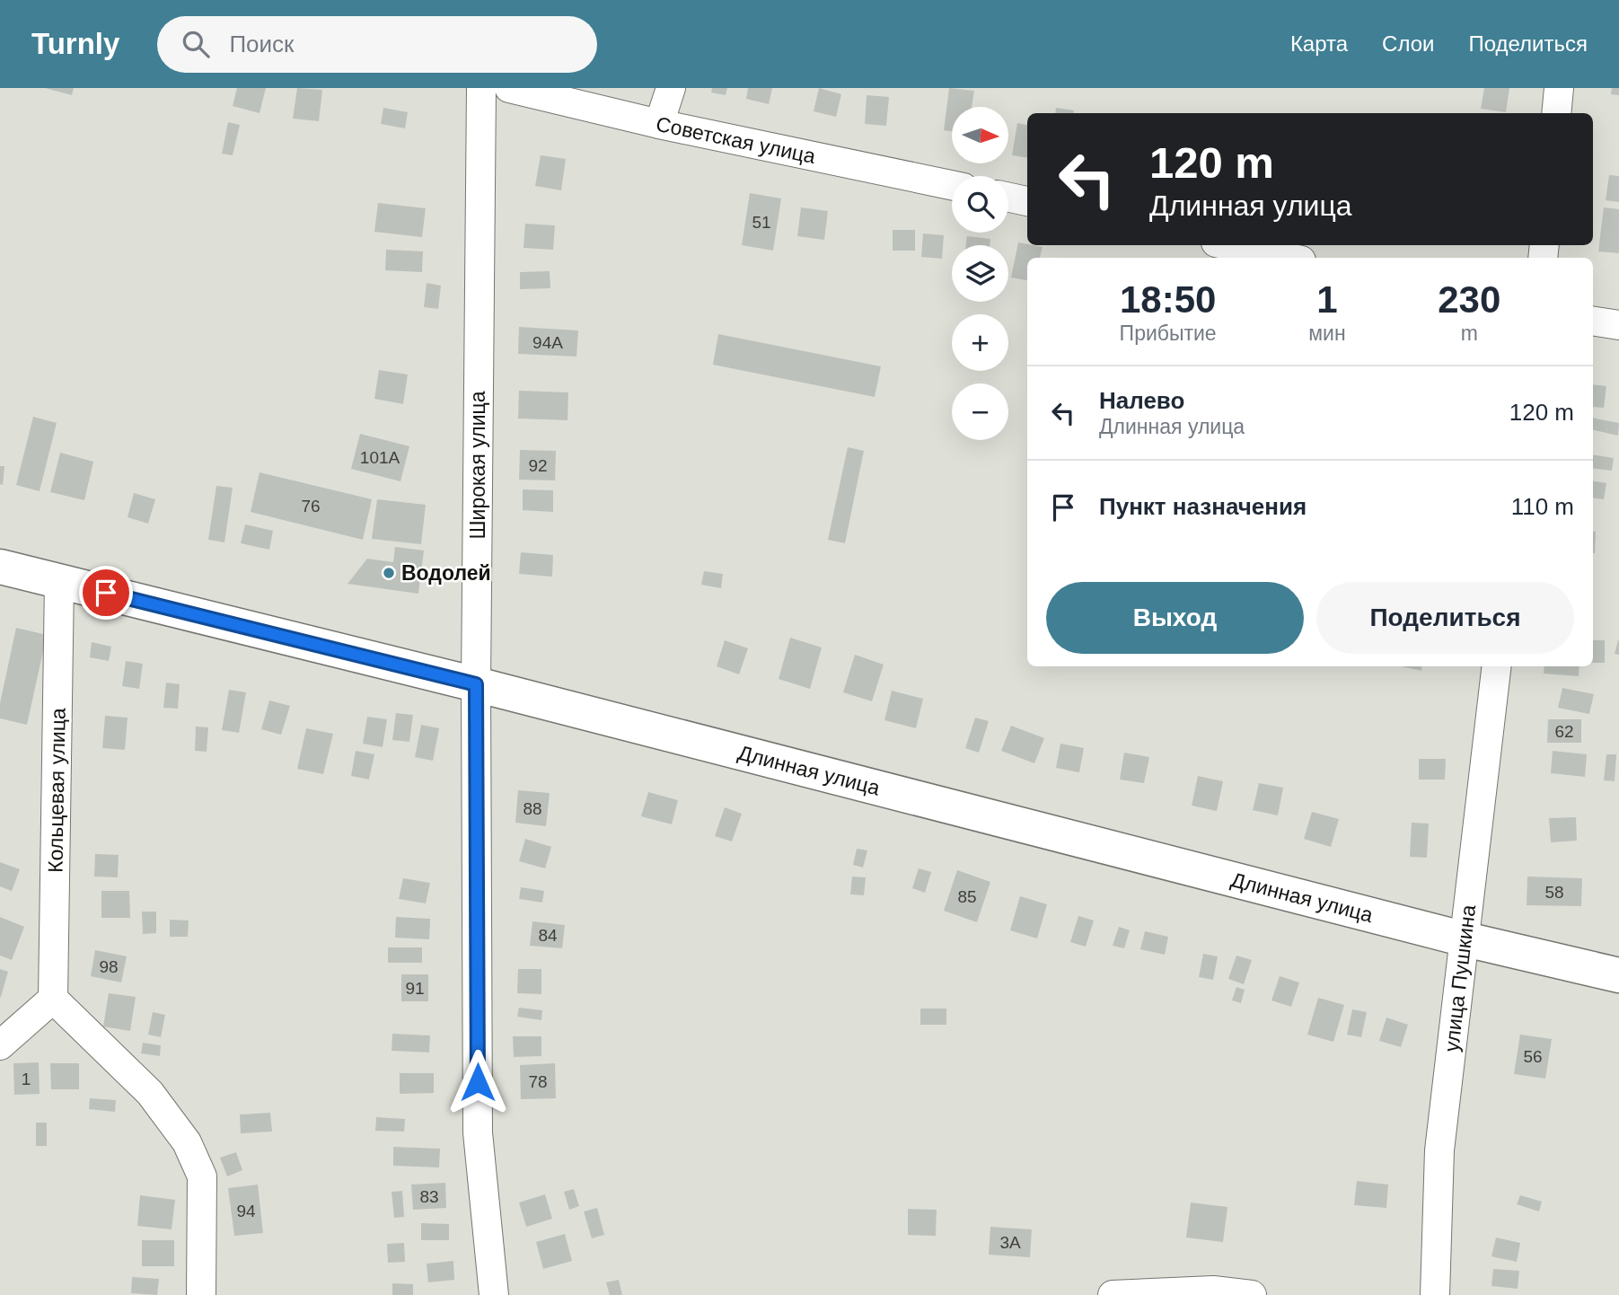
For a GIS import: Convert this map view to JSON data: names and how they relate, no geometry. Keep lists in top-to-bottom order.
{
  "streets": {
    "main road": ["Длинная улица"],
    "street": [
      "Советская улица",
      "Широкая улица",
      "Кольцевая улица",
      "улица Пушкина"
    ]
  },
  "crossings": [
    ["Широкая улица", "Длинная улица"],
    ["Длинная улица", "Кольцевая улица"],
    ["Длинная улица", "улица Пушкина"]
  ],
  "places": ["Водолей"],
  "house_numbers": [
    "51",
    "94А",
    "101А",
    "92",
    "76",
    "62",
    "88",
    "58",
    "85",
    "84",
    "98",
    "91",
    "56",
    "1",
    "78",
    "83",
    "94",
    "3А"
  ],
  "north": "right",
  "page": {
    "header": "Turnly",
    "search": "Поиск",
    "nav": ["Карта", "Слои", "Поделиться"],
    "map_buttons": ["+", "−"],
    "turn": ["120 m", "Длинная улица"],
    "eta": [
      "18:50",
      "Прибытие",
      "1",
      "мин",
      "230",
      "m"
    ],
    "list": [
      {
        "name": "Налево",
        "note": "Длинная улица",
        "value": "120 m"
      },
      {
        "name": "Пункт назначения",
        "value": "110 m"
      }
    ],
    "buttons": ["Выход", "Поделиться"]
  }
}
